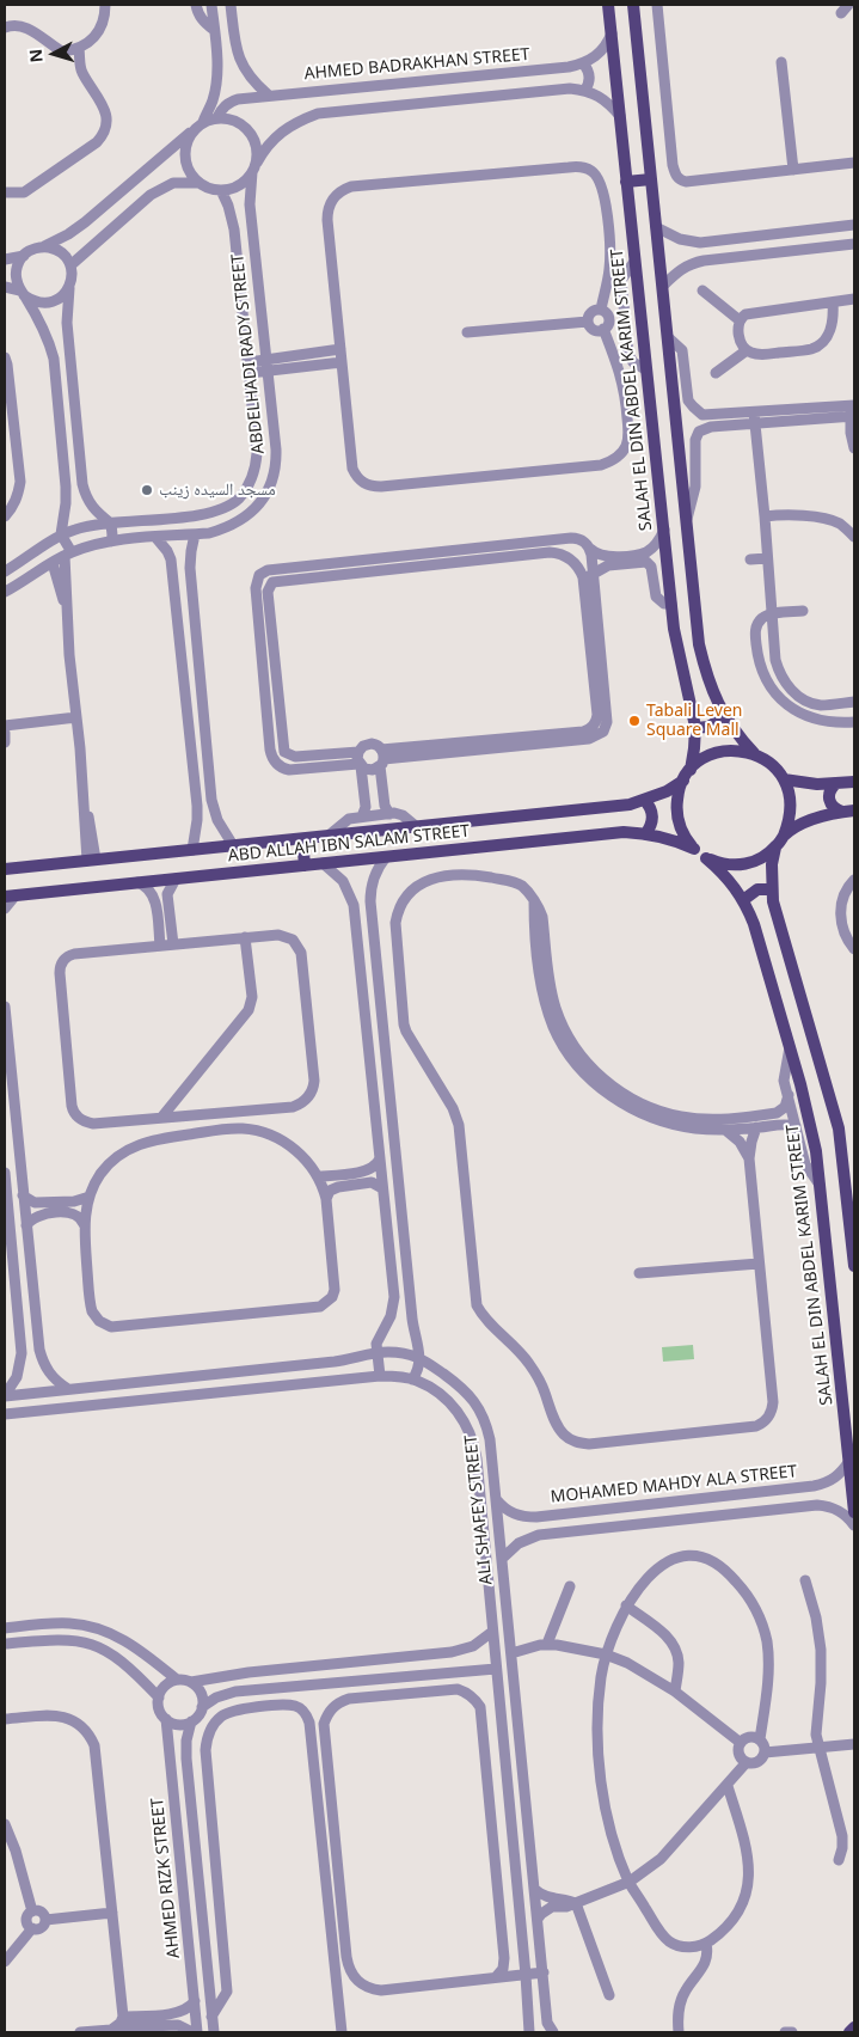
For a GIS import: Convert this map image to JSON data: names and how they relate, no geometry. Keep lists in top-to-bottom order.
{
  "streets": {
    "main road": ["SALAH EL DIN ABDEL KARIM STREET", "ABD ALLAH IBN SALAM STREET"],
    "street": [
      "AHMED BADRAKHAN STREET",
      "ABDELHADI RADY STREET",
      "MOHAMED MAHDY ALA STREET",
      "ALI SHAFEY STREET",
      "AHMED RIZK STREET"
    ]
  },
  "crossings": [
    ["AHMED BADRAKHAN STREET", "ABDELHADI RADY STREET"],
    ["AHMED BADRAKHAN STREET", "SALAH EL DIN ABDEL KARIM STREET"],
    ["SALAH EL DIN ABDEL KARIM STREET", "ABD ALLAH IBN SALAM STREET"],
    ["SALAH EL DIN ABDEL KARIM STREET", "MOHAMED MAHDY ALA STREET"],
    ["MOHAMED MAHDY ALA STREET", "ALI SHAFEY STREET"]
  ],
  "places": ["مسجد السيده زينب", "Tabali Leven Square Mall"],
  "north": "left"
}
